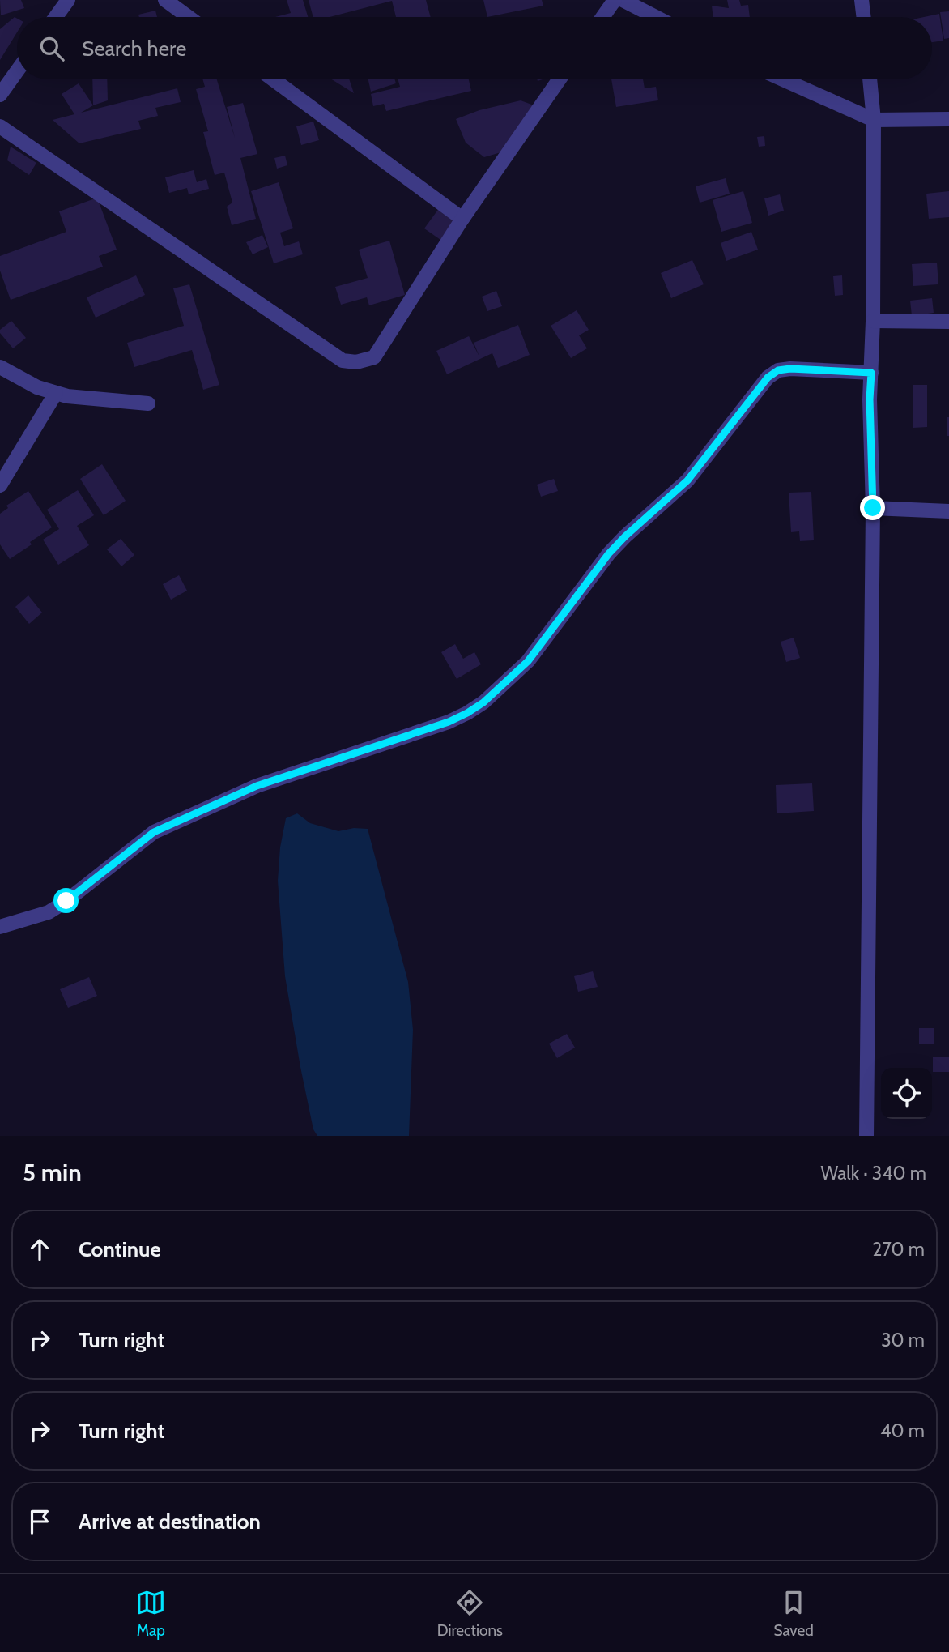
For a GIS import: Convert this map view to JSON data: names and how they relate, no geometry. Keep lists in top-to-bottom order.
{
  "page": {
    "search": "Search here",
    "heading": ["5 min", "Walk · 340 m"],
    "list": [
      ["Continue", "270 m"],
      ["Turn right", "30 m"],
      ["Turn right", "40 m"],
      "Arrive at destination"
    ],
    "nav": ["Map", "Directions", "Saved"]
  }
}
